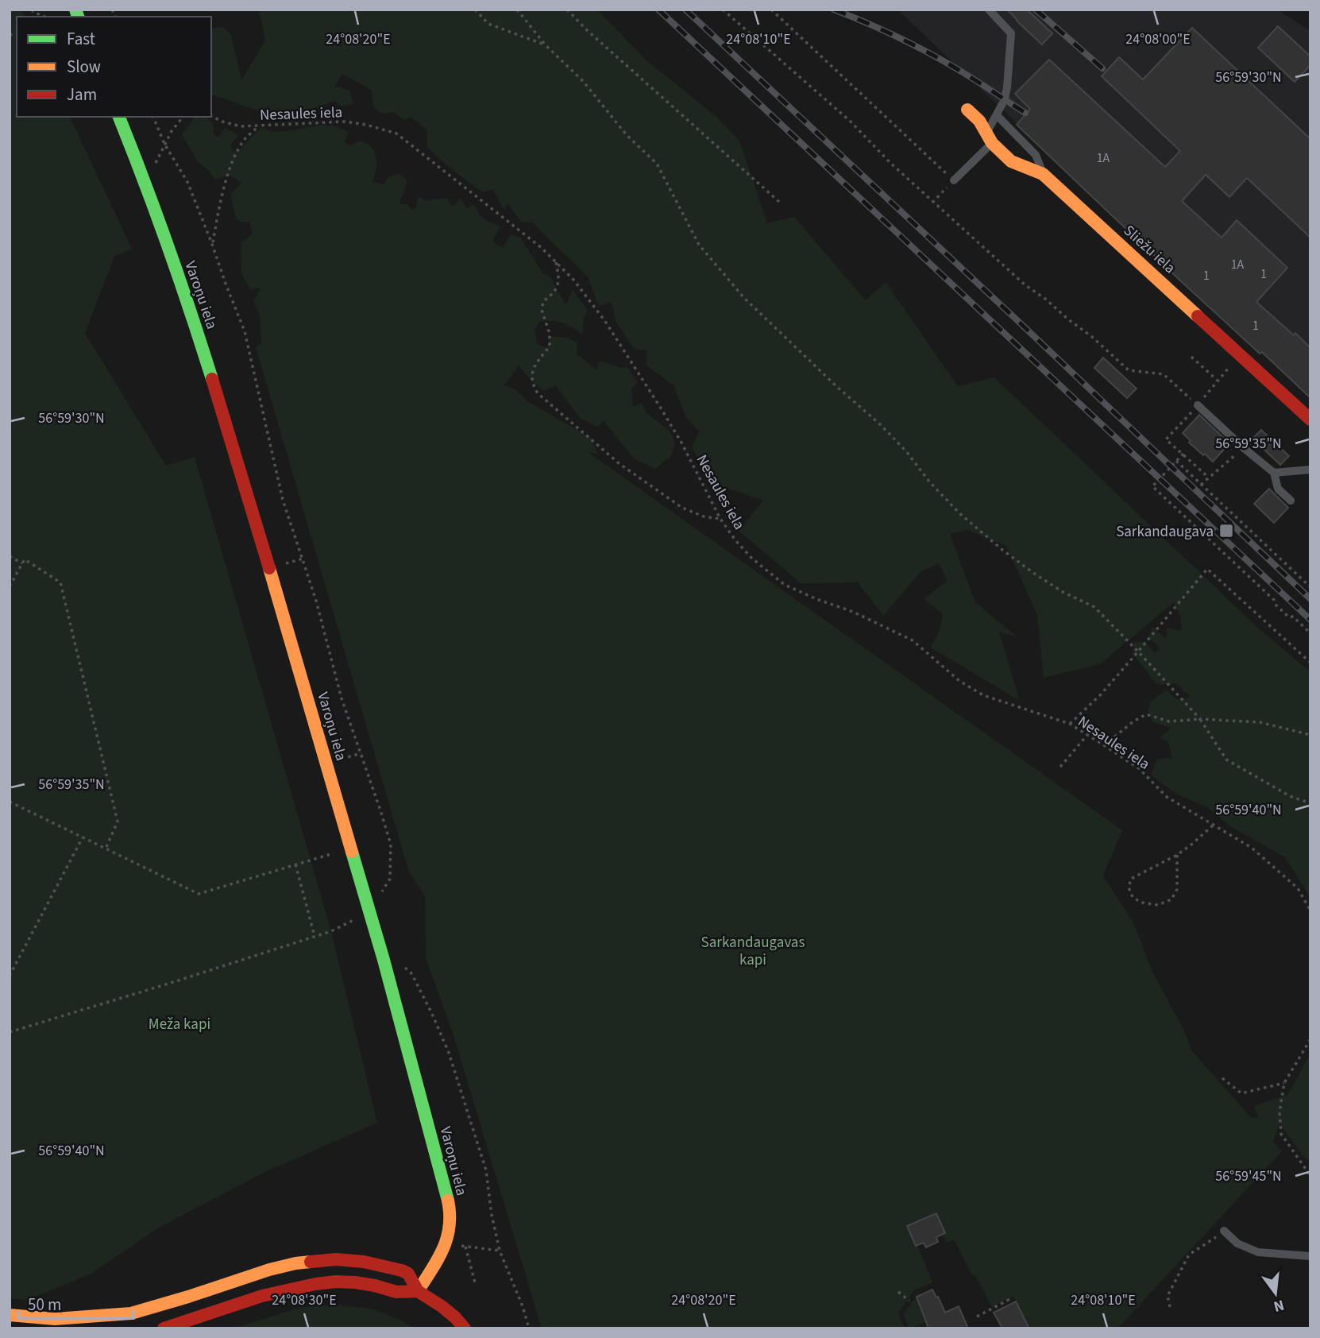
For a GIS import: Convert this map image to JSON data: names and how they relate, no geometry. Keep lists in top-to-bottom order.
{
  "streets": {
    "street": ["Sliežu iela", "Varoņu iela"],
    "path": ["Nesaules iela"]
  },
  "parks": ["Sarkandaugavas kapi", "Meža kapi"],
  "places": {
    "transit": ["Sarkandaugava"]
  },
  "house_numbers": [
    "1A",
    "1A",
    "1",
    "1",
    "1"
  ],
  "legend": ["Fast", "Slow", "Jam"],
  "scale_bar": "50 m",
  "north": "bottom",
  "coordinates": [
    "24°08'20\"E",
    "24°08'10\"E",
    "24°08'00\"E",
    "56°59'30\"N",
    "56°59'35\"N",
    "56°59'40\"N",
    "56°59'45\"N",
    "24°08'30\"E"
  ]
}
